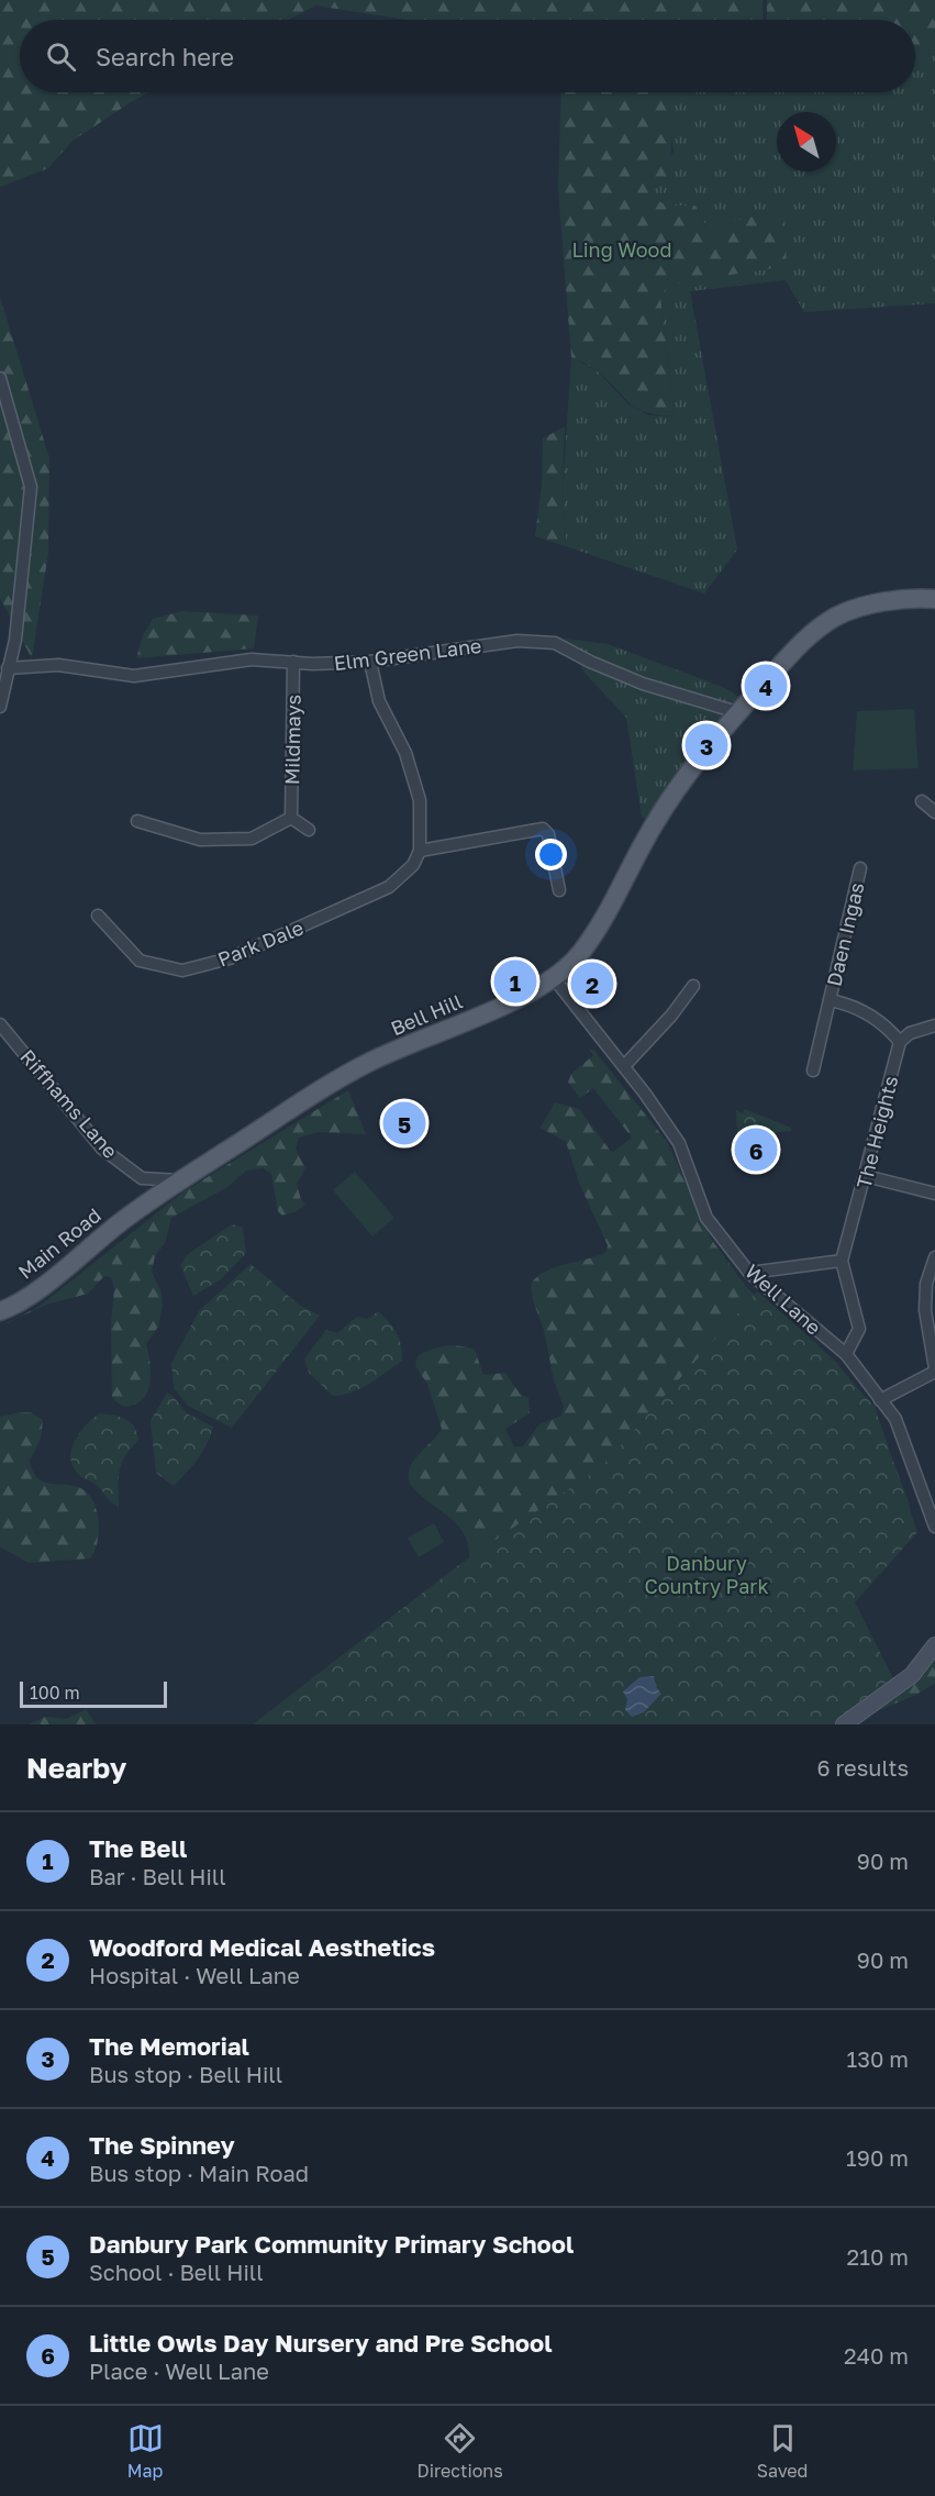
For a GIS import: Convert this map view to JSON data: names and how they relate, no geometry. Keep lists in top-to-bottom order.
{
  "streets": {
    "main road": ["Bell Hill", "Main Road"],
    "street": [
      "Elm Green Lane",
      "Mildmays",
      "Daen Ingas",
      "Park Dale",
      "Riffhams Lane",
      "The Heights",
      "Well Lane"
    ]
  },
  "crossings": [
    ["Elm Green Lane", "Mildmays"],
    ["Elm Green Lane", "Bell Hill"],
    ["Daen Ingas", "The Heights"],
    ["Bell Hill", "Main Road"],
    ["Bell Hill", "Well Lane"]
  ],
  "parks": ["Ling Wood", "Danbury Country Park"],
  "scale_bar": "100 m",
  "north": "top left",
  "page": {
    "search": "Search here",
    "pins": [
      "4",
      "3",
      "1",
      "2",
      "5",
      "6"
    ],
    "scale": "100 m",
    "heading": ["Nearby", "6 results"],
    "list": [
      {
        "mark": "1",
        "name": "The Bell",
        "note": "Bar · Bell Hill",
        "value": "90 m"
      },
      {
        "mark": "2",
        "name": "Woodford Medical Aesthetics",
        "note": "Hospital · Well Lane",
        "value": "90 m"
      },
      {
        "mark": "3",
        "name": "The Memorial",
        "note": "Bus stop · Bell Hill",
        "value": "130 m"
      },
      {
        "mark": "4",
        "name": "The Spinney",
        "note": "Bus stop · Main Road",
        "value": "190 m"
      },
      {
        "mark": "5",
        "name": "Danbury Park Community Primary School",
        "note": "School · Bell Hill",
        "value": "210 m"
      },
      {
        "mark": "6",
        "name": "Little Owls Day Nursery and Pre School",
        "note": "Place · Well Lane",
        "value": "240 m"
      }
    ],
    "nav": ["Map", "Directions", "Saved"]
  }
}
